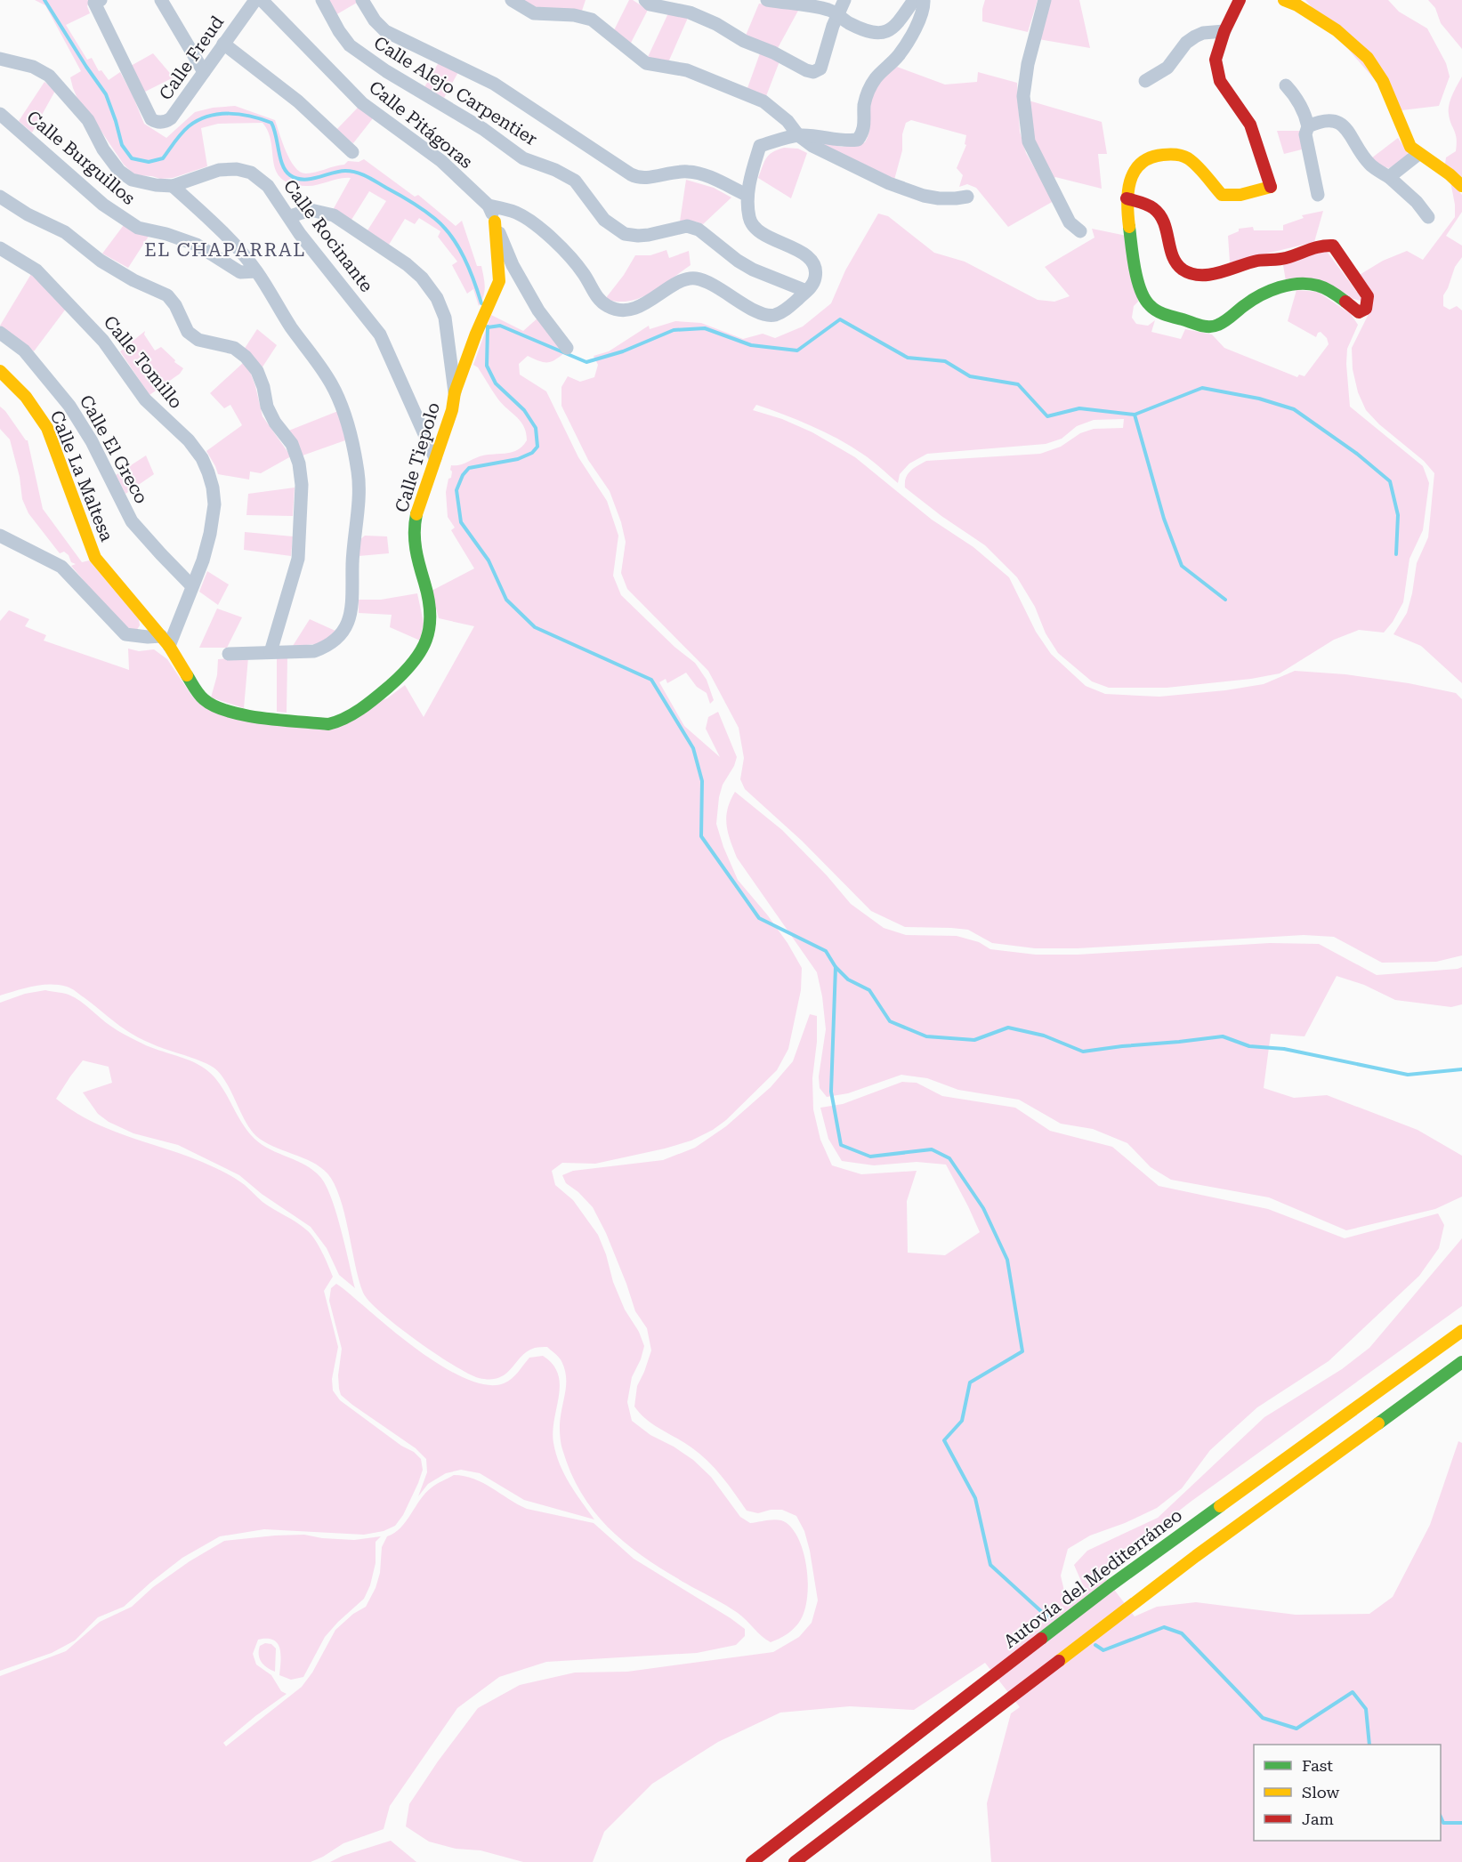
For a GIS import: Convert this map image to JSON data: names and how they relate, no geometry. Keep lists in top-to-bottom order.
{
  "streets": {
    "main road": ["Calle Tiepolo", "Calle La Maltesa", "Autovía del Mediterráneo"],
    "street": [
      "Calle Freud",
      "Calle Alejo Carpentier",
      "Calle Pitágoras",
      "Calle Burguillos",
      "Calle Rocinante",
      "Calle Tomillo",
      "Calle El Greco"
    ]
  },
  "crossings": [
    ["Calle Pitágoras", "Calle Tiepolo"],
    ["Calle Rocinante", "Calle Tiepolo"],
    ["Calle Tomillo", "Calle El Greco"],
    ["Calle Tomillo", "Calle Tiepolo"],
    ["Calle Tomillo", "Calle La Maltesa"],
    ["Calle Tiepolo", "Calle La Maltesa"]
  ],
  "districts": ["EL CHAPARRAL"],
  "legend": ["Fast", "Slow", "Jam"]
}
